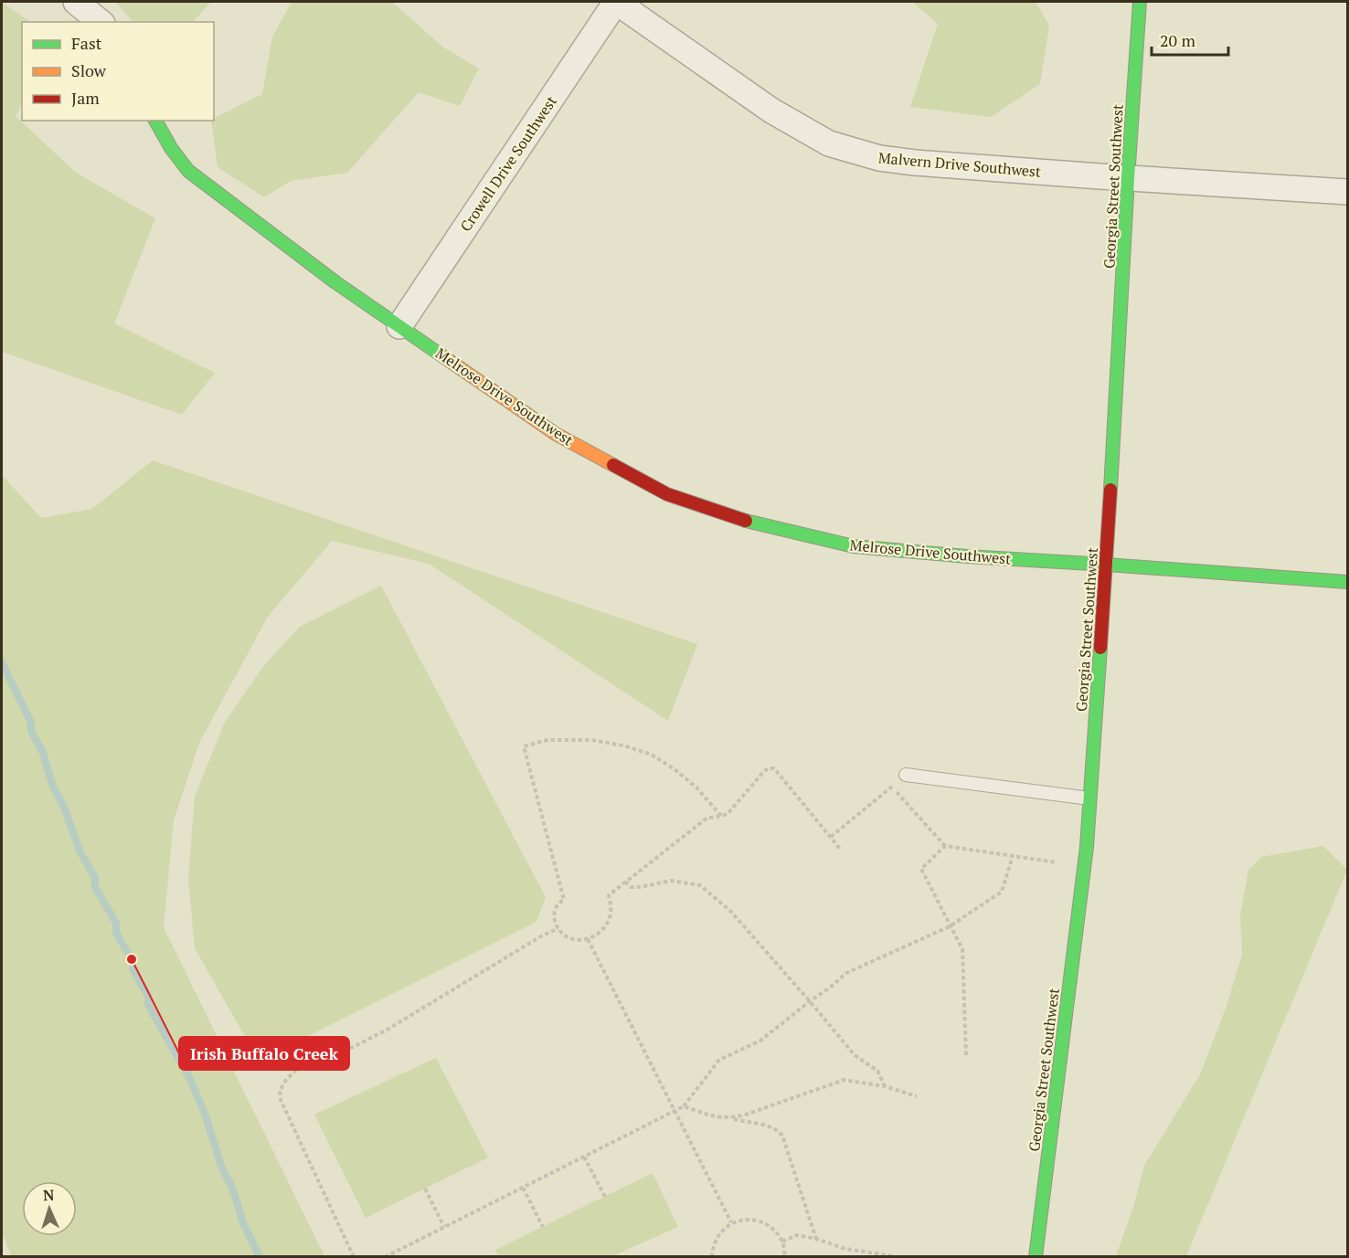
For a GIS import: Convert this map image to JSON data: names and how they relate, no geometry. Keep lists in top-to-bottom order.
{
  "streets": {
    "street": [
      "Crowell Drive Southwest",
      "Malvern Drive Southwest",
      "Georgia Street Southwest",
      "Melrose Drive Southwest"
    ]
  },
  "crossings": [
    ["Crowell Drive Southwest", "Malvern Drive Southwest"],
    ["Crowell Drive Southwest", "Melrose Drive Southwest"],
    ["Malvern Drive Southwest", "Georgia Street Southwest"],
    ["Georgia Street Southwest", "Melrose Drive Southwest"]
  ],
  "places": ["Irish Buffalo Creek"],
  "legend": ["Fast", "Slow", "Jam"],
  "scale_bar": "20 m",
  "north": "top"
}
